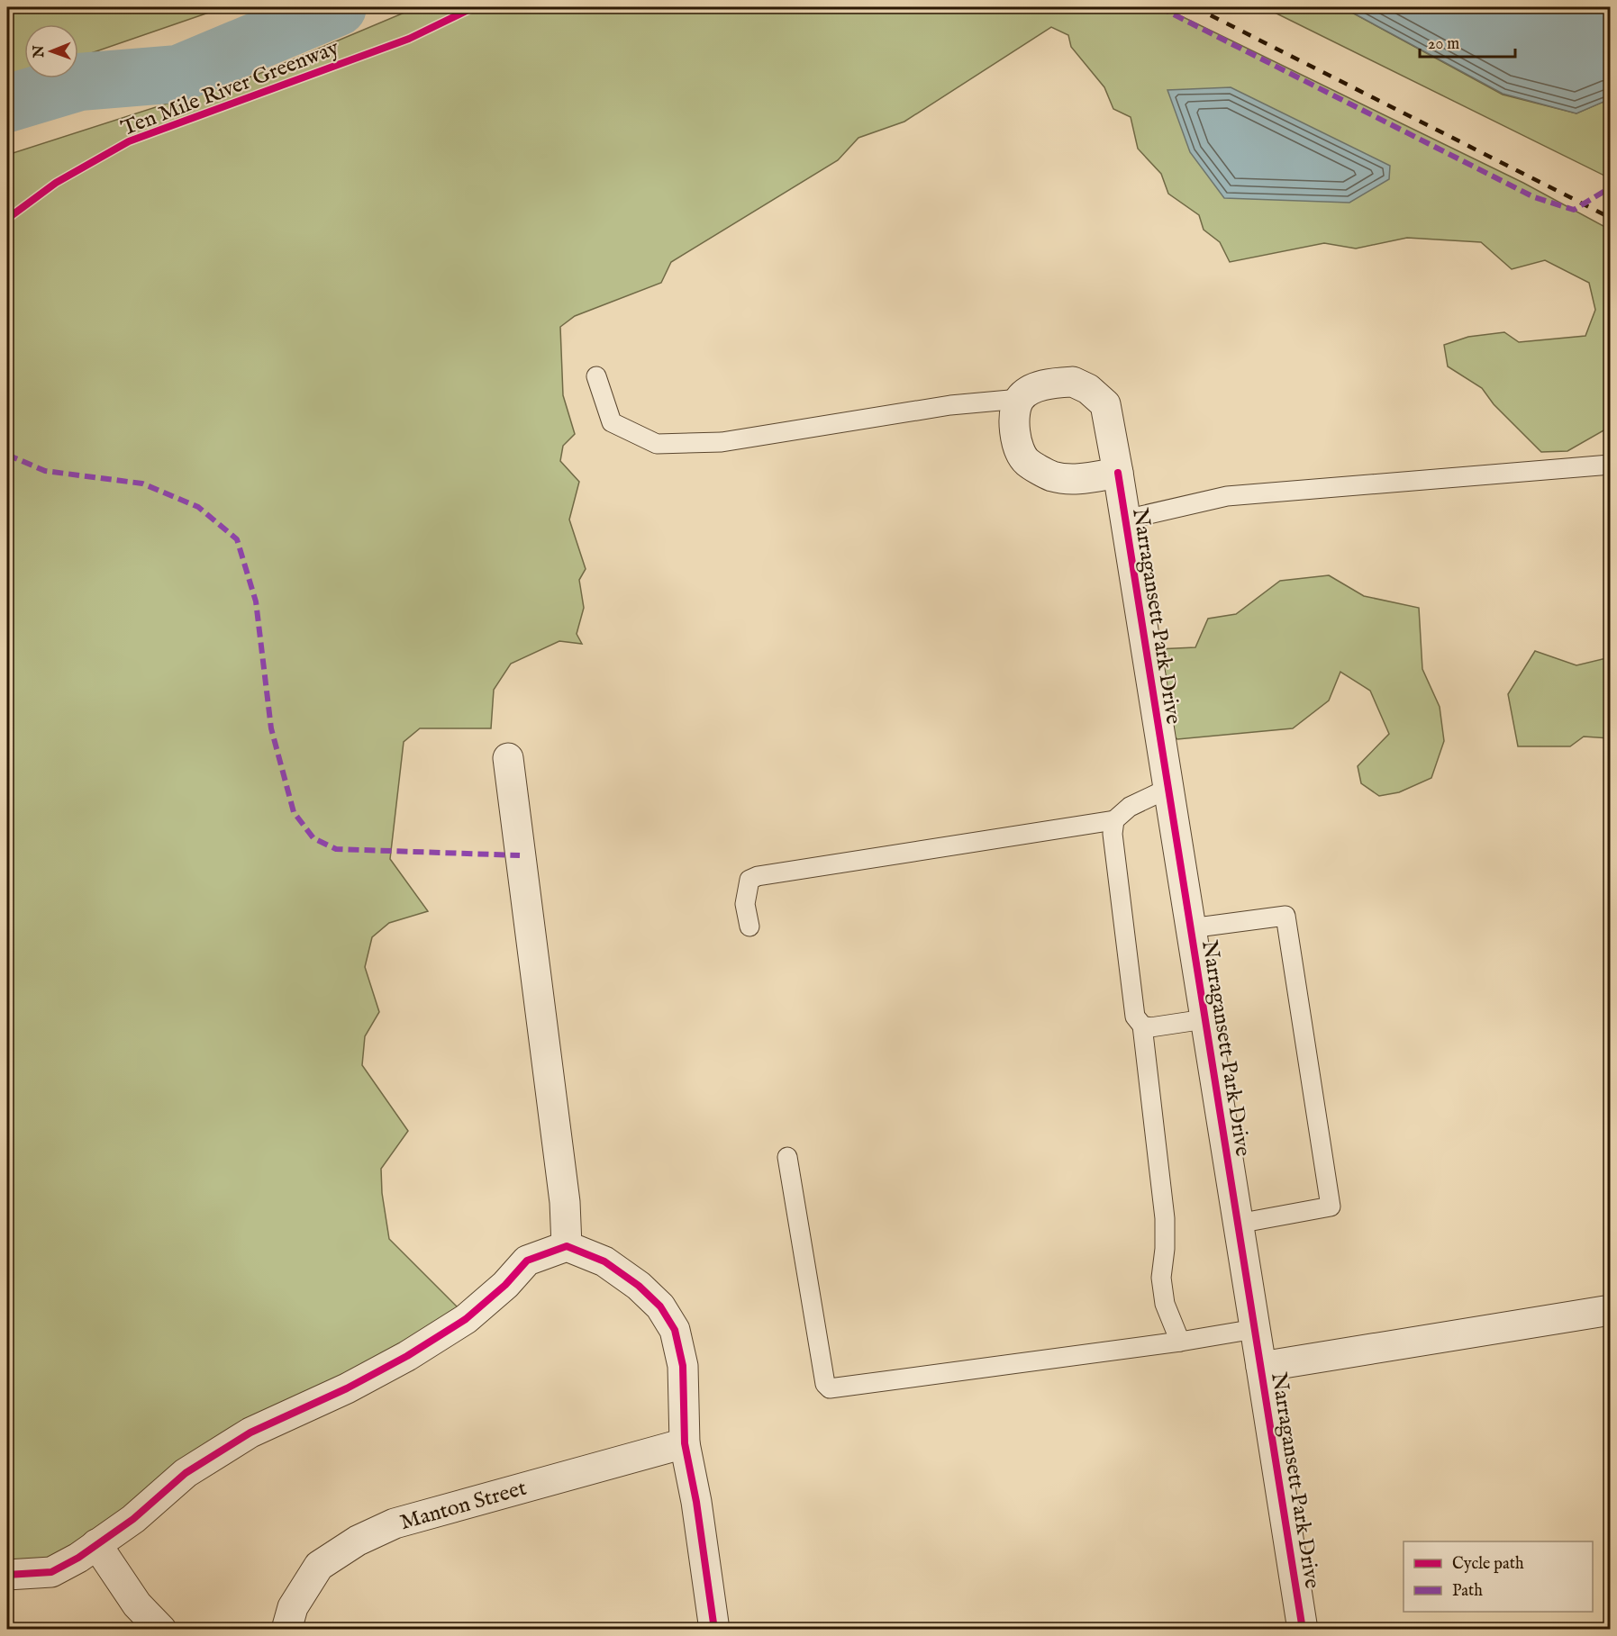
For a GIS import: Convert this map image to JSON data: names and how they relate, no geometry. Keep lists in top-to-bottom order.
{
  "streets": {
    "street": ["Narragansett Park Drive", "Manton Street"],
    "cycle path": ["Ten Mile River Greenway"]
  },
  "legend": ["Cycle path", "Path"],
  "scale_bar": "20 m",
  "north": "left"
}
